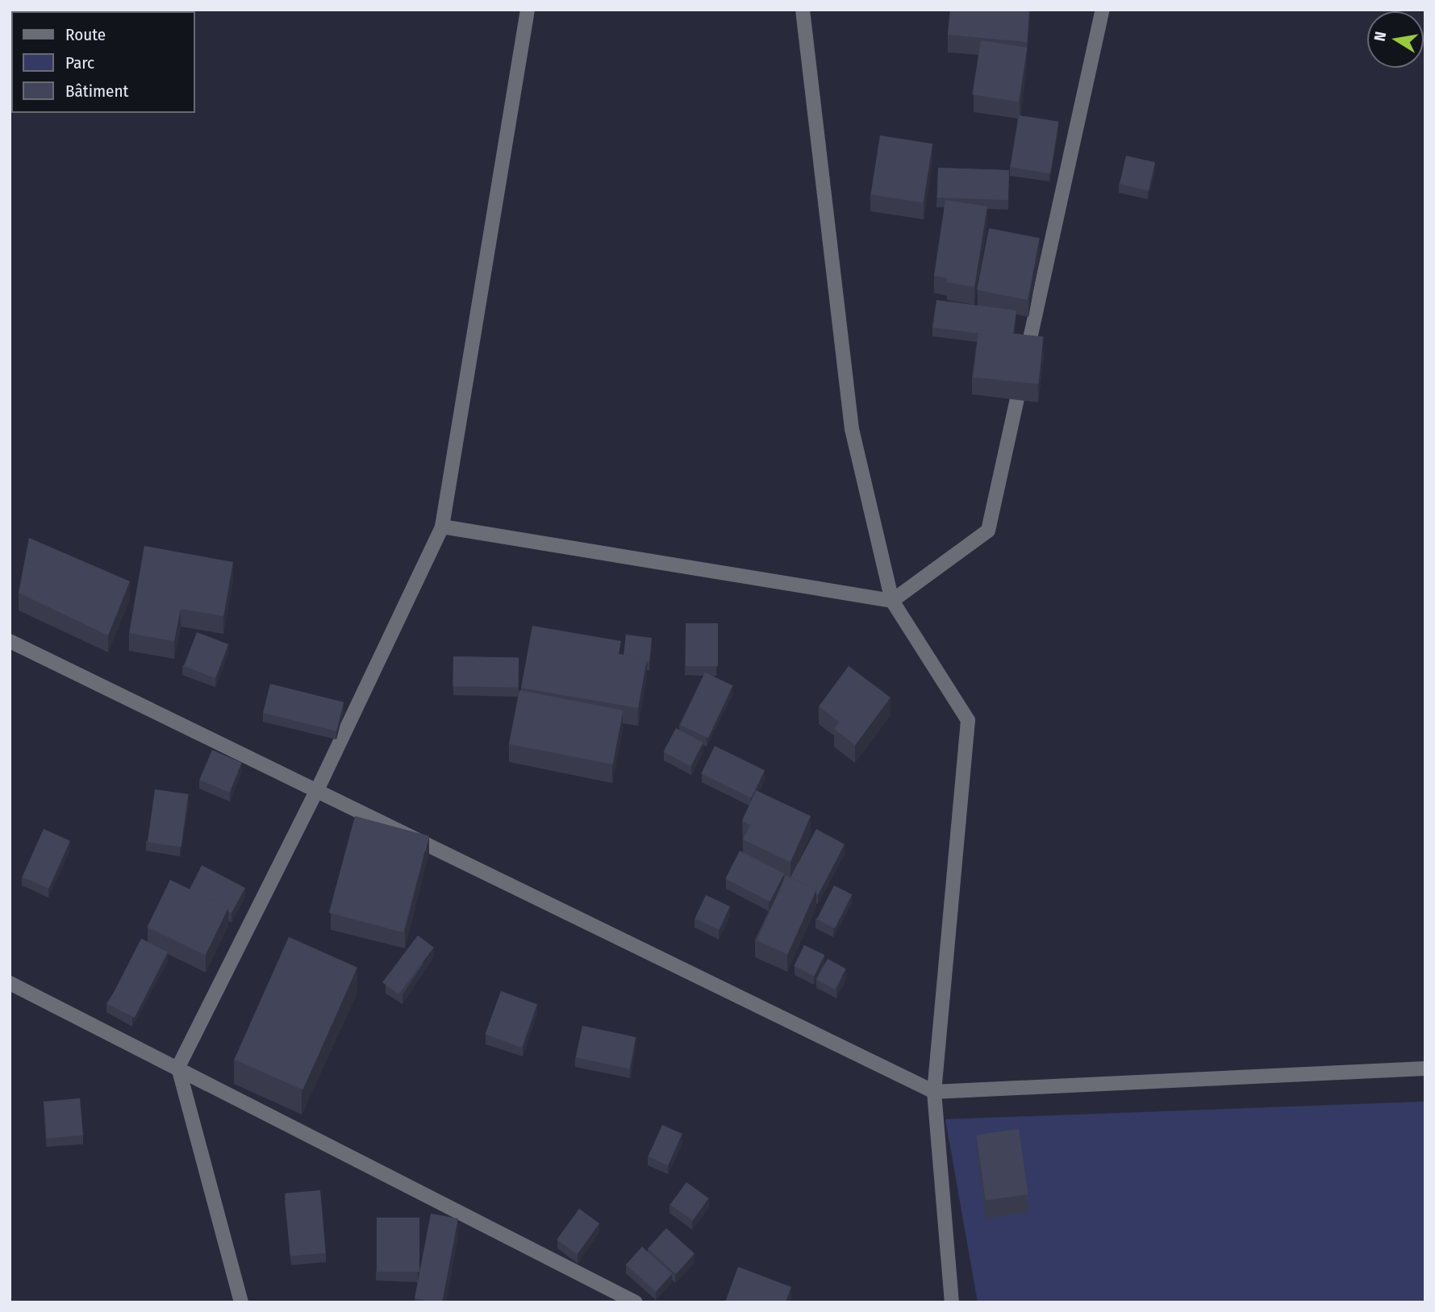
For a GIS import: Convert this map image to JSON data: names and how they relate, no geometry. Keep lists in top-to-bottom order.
{
  "legend": ["Route", "Parc", "Bâtiment"],
  "north": "left"
}
